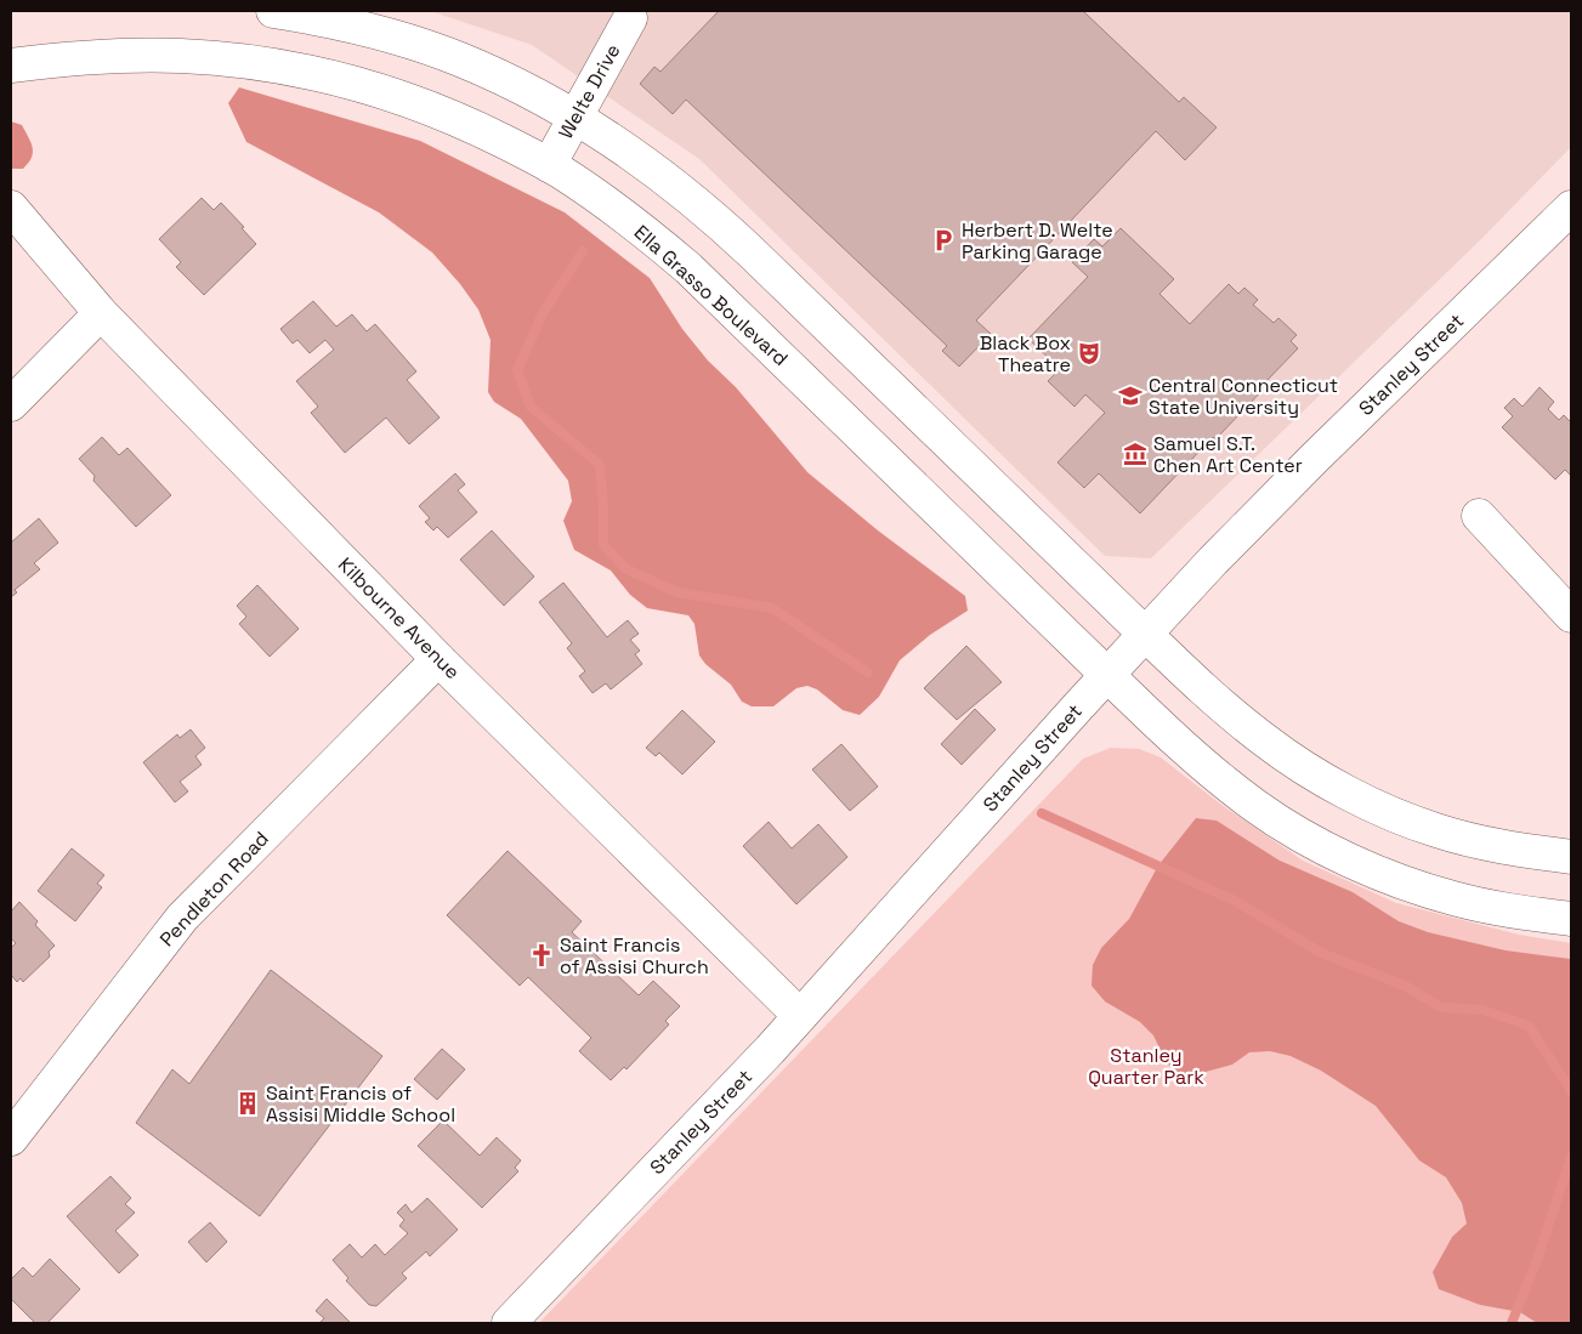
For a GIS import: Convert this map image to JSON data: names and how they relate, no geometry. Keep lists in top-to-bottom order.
{
  "streets": {
    "main road": [
      "Welte Drive",
      "Ella Grasso Boulevard",
      "Stanley Street",
      "Kilbourne Avenue",
      "Pendleton Road"
    ]
  },
  "crossings": [
    ["Welte Drive", "Ella Grasso Boulevard"],
    ["Ella Grasso Boulevard", "Stanley Street"],
    ["Stanley Street", "Kilbourne Avenue"],
    ["Kilbourne Avenue", "Pendleton Road"]
  ],
  "parks": ["Stanley Quarter Park"],
  "places": {
    "parking": ["Herbert D. Welte Parking Garage"],
    "theatre": ["Black Box Theatre"],
    "school or university": ["Central Connecticut State University"],
    "museum": ["Samuel S.T. Chen Art Center"],
    "church": ["Saint Francis of Assisi Church"],
    "building": ["Saint Francis of Assisi Middle School"]
  }
}
